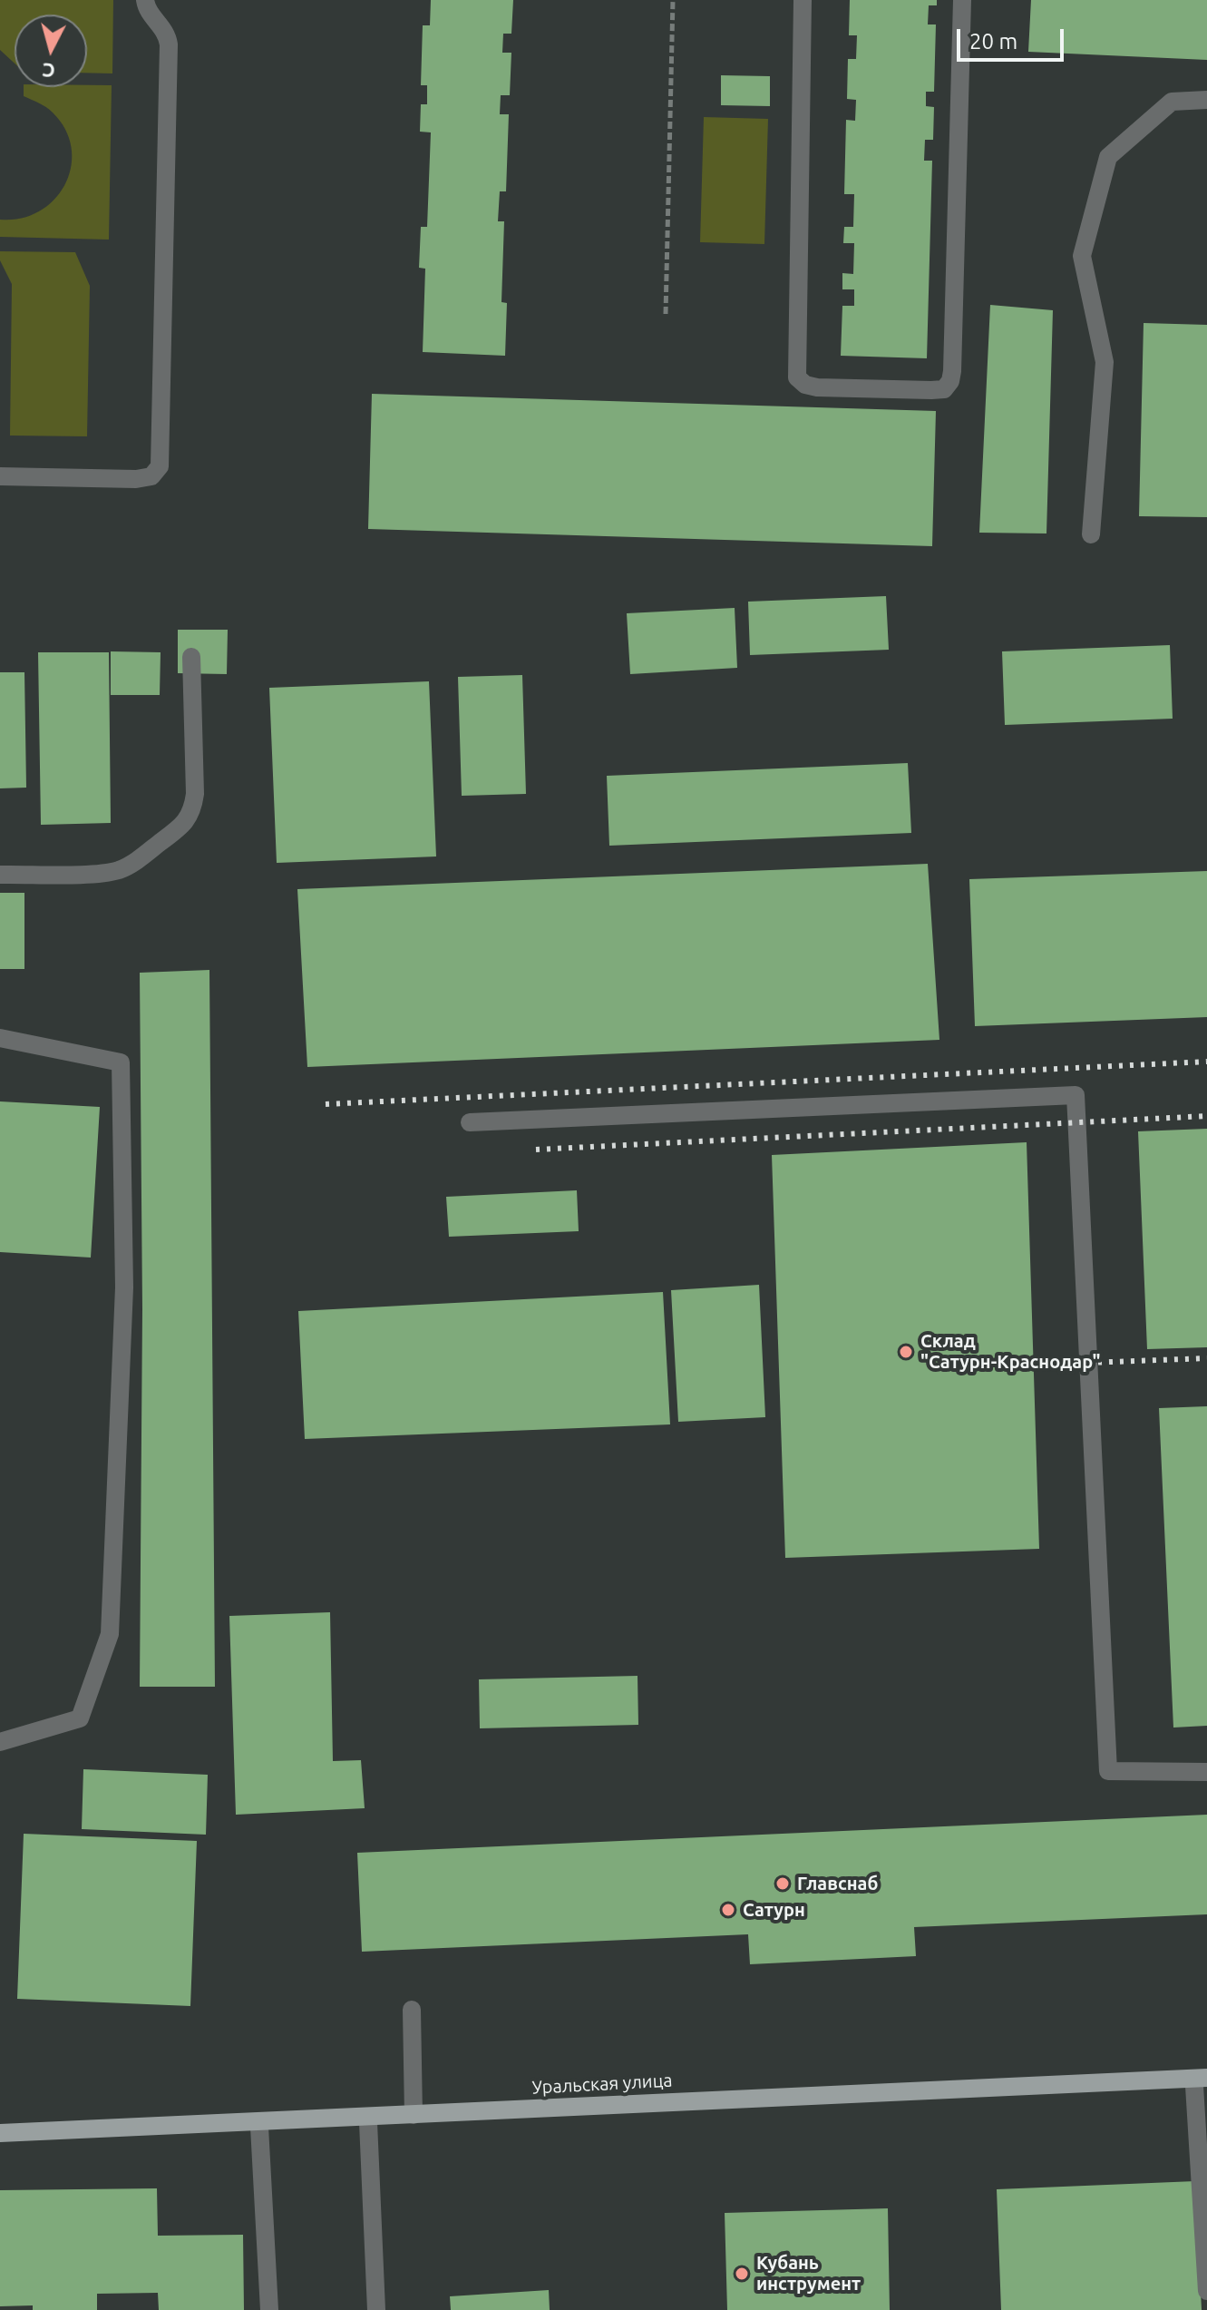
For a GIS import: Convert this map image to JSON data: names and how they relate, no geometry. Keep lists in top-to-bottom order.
{
  "streets": {
    "main road": ["Уральская улица"]
  },
  "places": [
    "Склад \"Сатурн-Краснодар\"",
    "Главснаб",
    "Сатурн",
    "Кубань инструмент"
  ],
  "scale_bar": "20 m",
  "north": "bottom"
}
